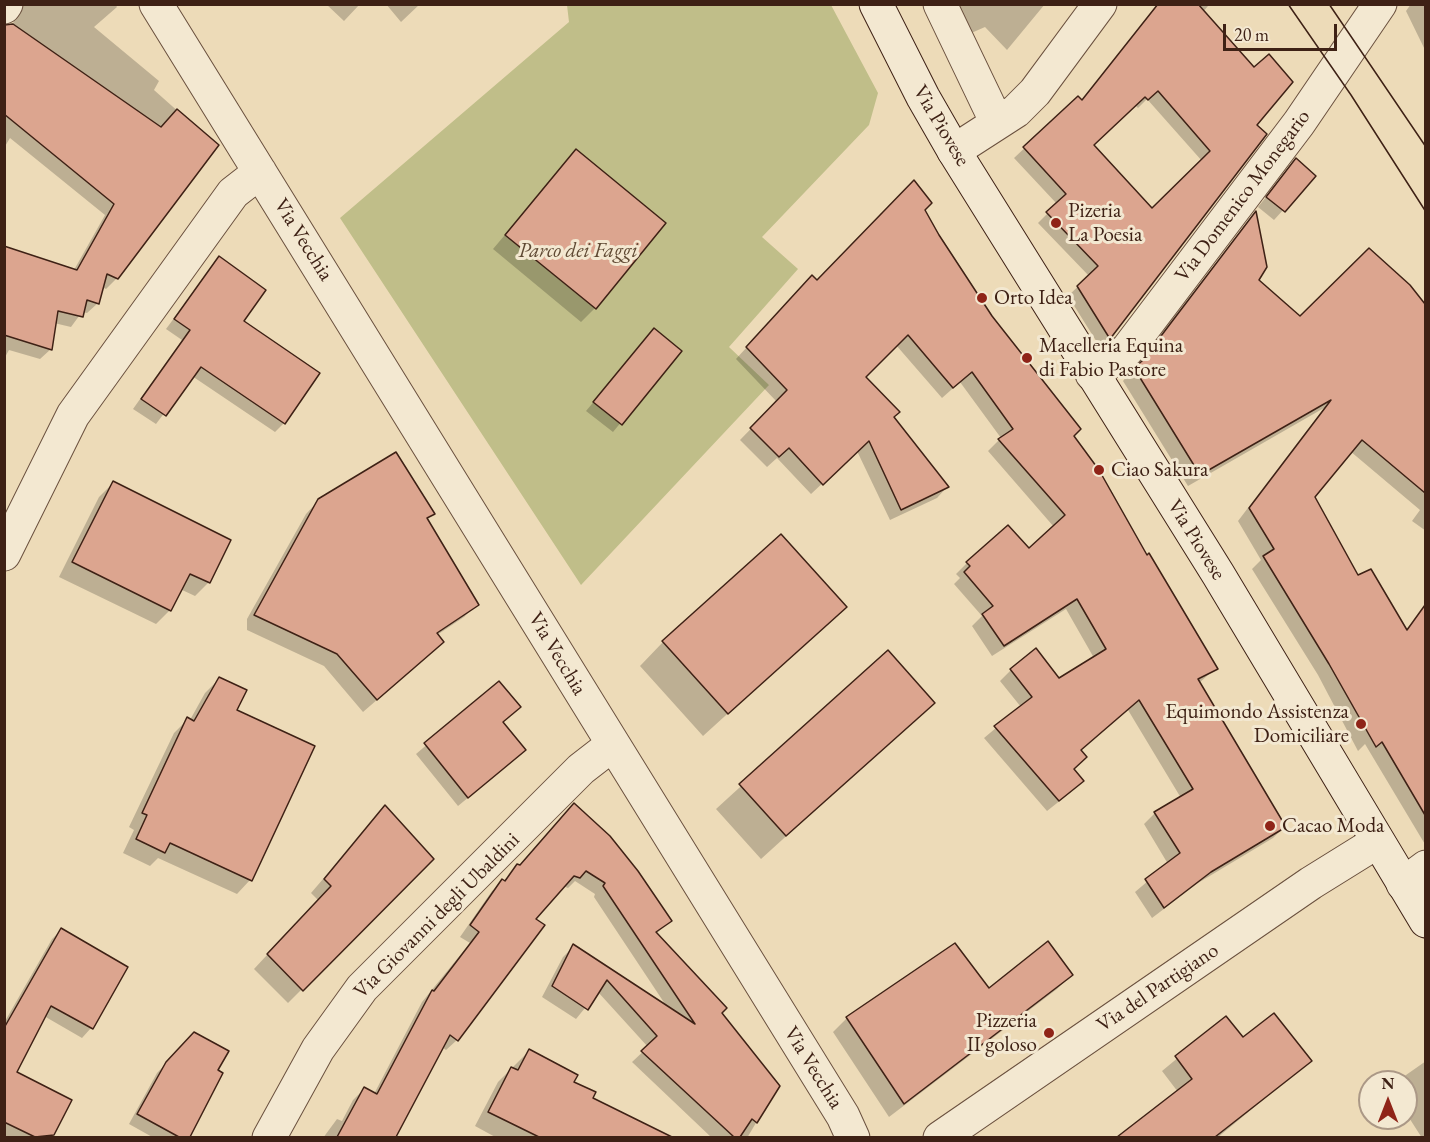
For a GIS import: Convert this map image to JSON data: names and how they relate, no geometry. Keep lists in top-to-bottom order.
{
  "streets": {
    "street": [
      "Via Piovese",
      "Via Domenico Monegario",
      "Via Vecchia",
      "Via Giovanni degli Ubaldini",
      "Via del Partigiano"
    ]
  },
  "crossings": [
    ["Via Piovese", "Via Domenico Monegario"],
    ["Via Piovese", "Via del Partigiano"],
    ["Via Vecchia", "Via Giovanni degli Ubaldini"]
  ],
  "parks": ["Parco dei Faggi"],
  "places": [
    "Pizeria La Poesia",
    "Orto Idea",
    "Macelleria Equina di Fabio Pastore",
    "Ciao Sakura",
    "Equimondo Assistenza Domiciliare",
    "Cacao Moda",
    "Pizzeria II goloso"
  ],
  "scale_bar": "20 m",
  "north": "top"
}
